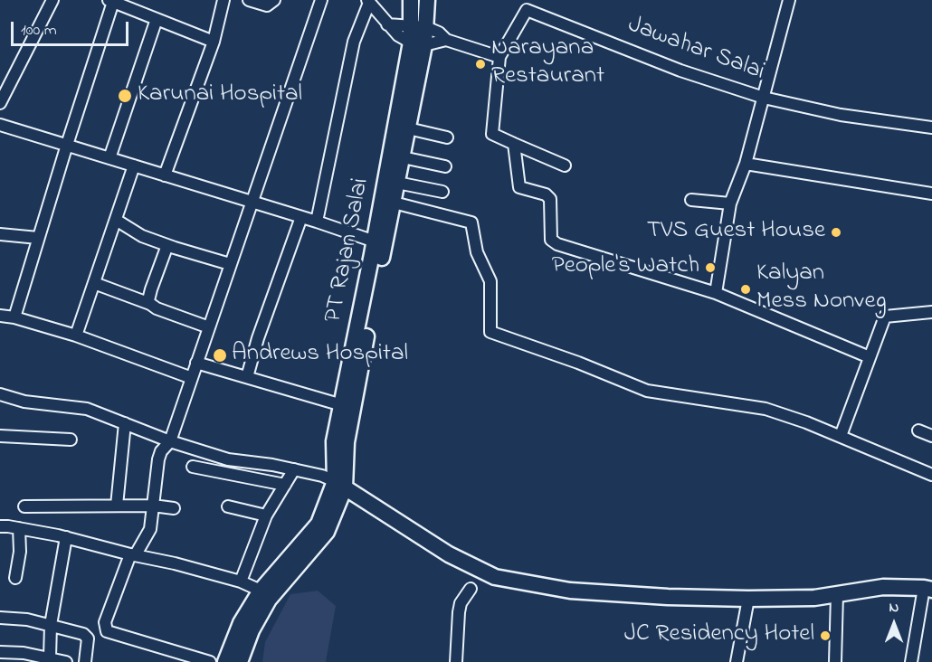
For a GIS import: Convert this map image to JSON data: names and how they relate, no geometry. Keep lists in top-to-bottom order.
{
  "streets": {
    "main road": ["PT Rajan Salai"],
    "street": ["Jawahar Salai"]
  },
  "places": [
    "Narayana Restaurant",
    "Karunai Hospital",
    "TVS Guest House",
    "People's Watch",
    "Kalyan Mess Nonveg",
    "Andrews Hospital",
    "JC Residency Hotel"
  ],
  "scale_bar": "100 m",
  "north": "top"
}
